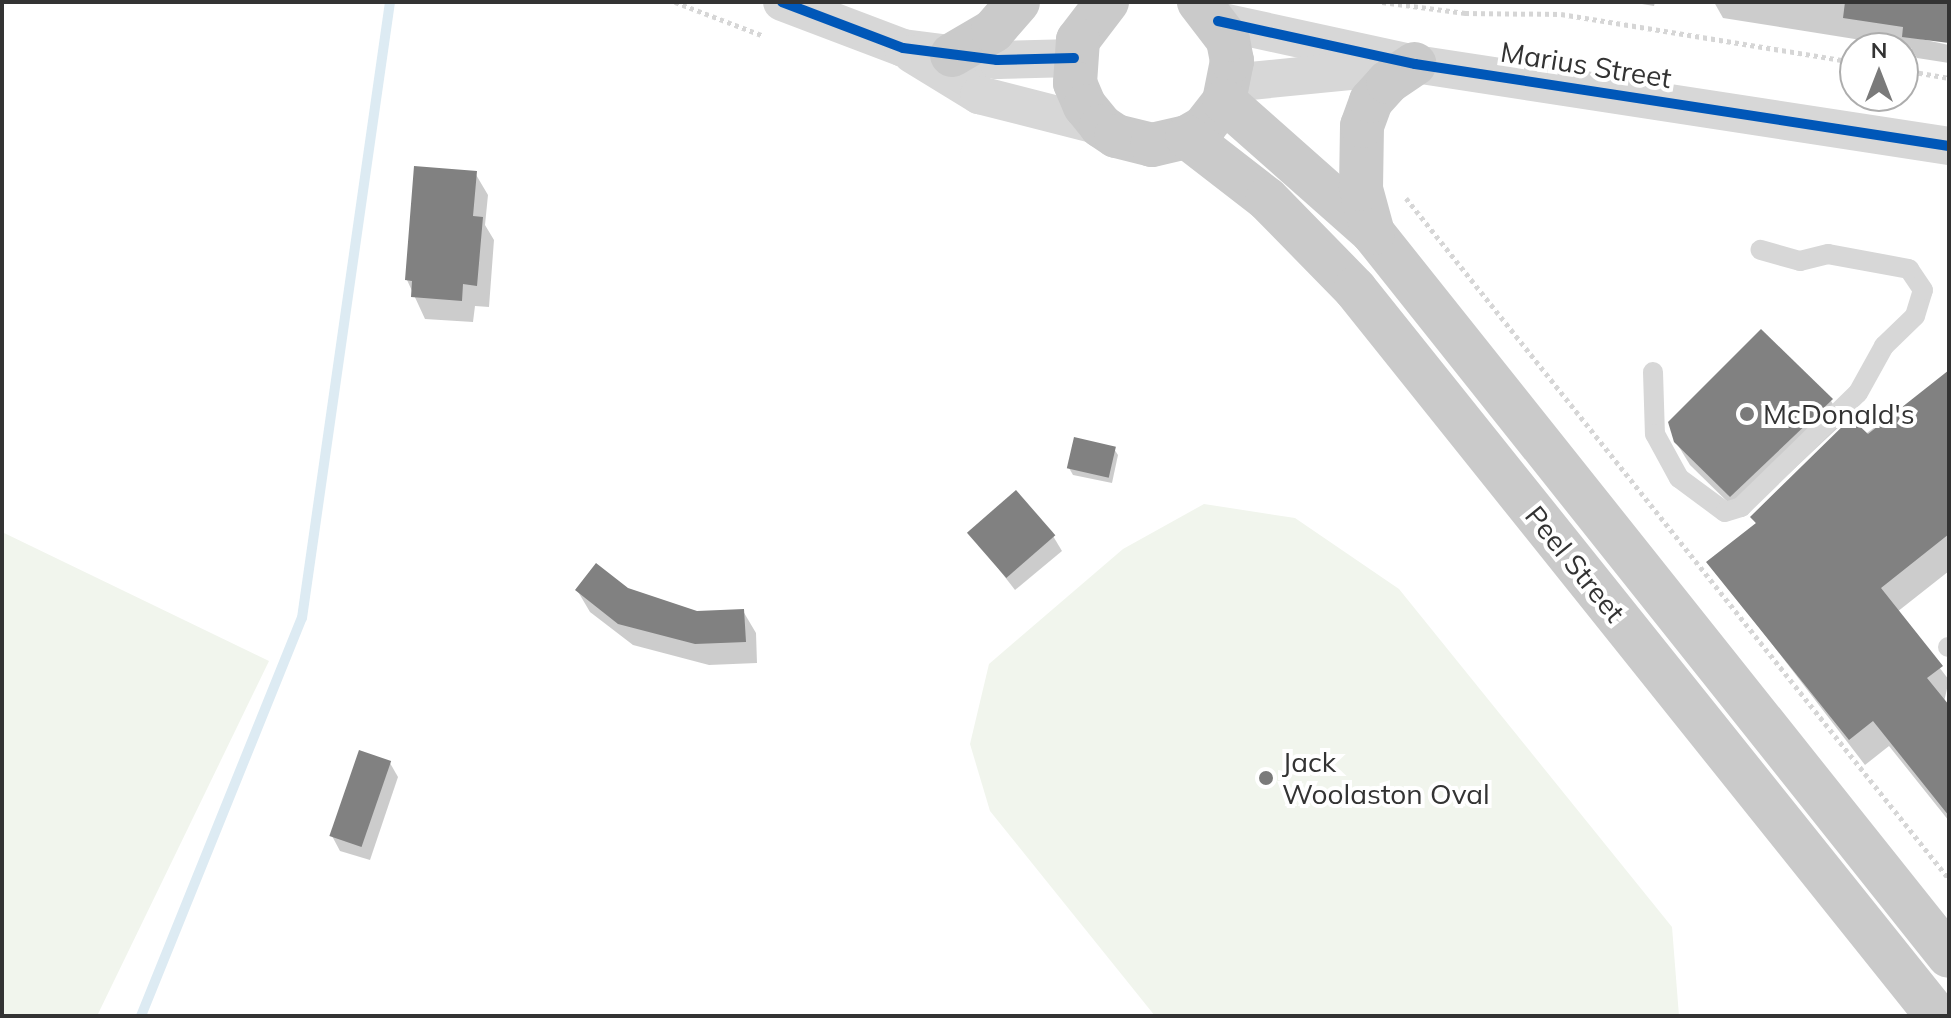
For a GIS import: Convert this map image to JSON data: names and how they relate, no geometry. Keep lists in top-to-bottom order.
{
  "streets": {
    "main road": ["Peel Street"],
    "street": ["Marius Street"]
  },
  "crossings": [
    ["Marius Street", "Peel Street"]
  ],
  "places": ["McDonald's", "Jack Woolaston Oval"],
  "north": "top"
}
